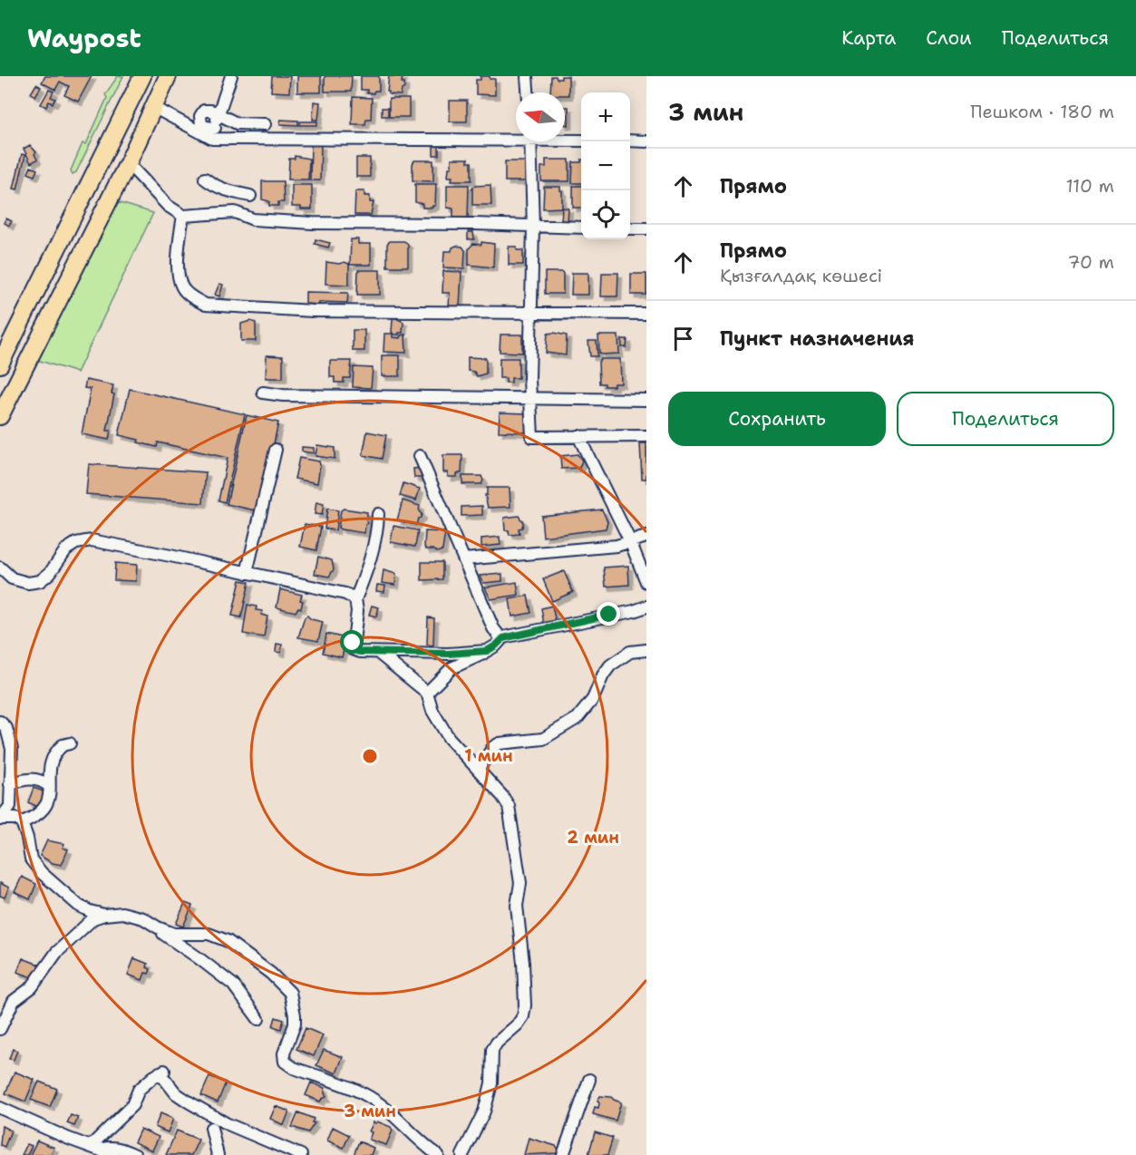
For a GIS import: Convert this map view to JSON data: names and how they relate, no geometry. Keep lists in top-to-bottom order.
{
  "north": "left",
  "page": {
    "header": "Waypost",
    "nav": ["Карта", "Слои", "Поделиться"],
    "heading": ["3 мин", "Пешком · 180 m"],
    "map_buttons": ["+", "−"],
    "list": [
      ["Прямо", "110 m"],
      ["Прямо", "Қызғалдақ көшесі", "70 m"],
      "Пункт назначения"
    ],
    "buttons": ["Сохранить", "Поделиться"]
  },
  "rings": ["1 мин", "2 мин", "3 мин"]
}
